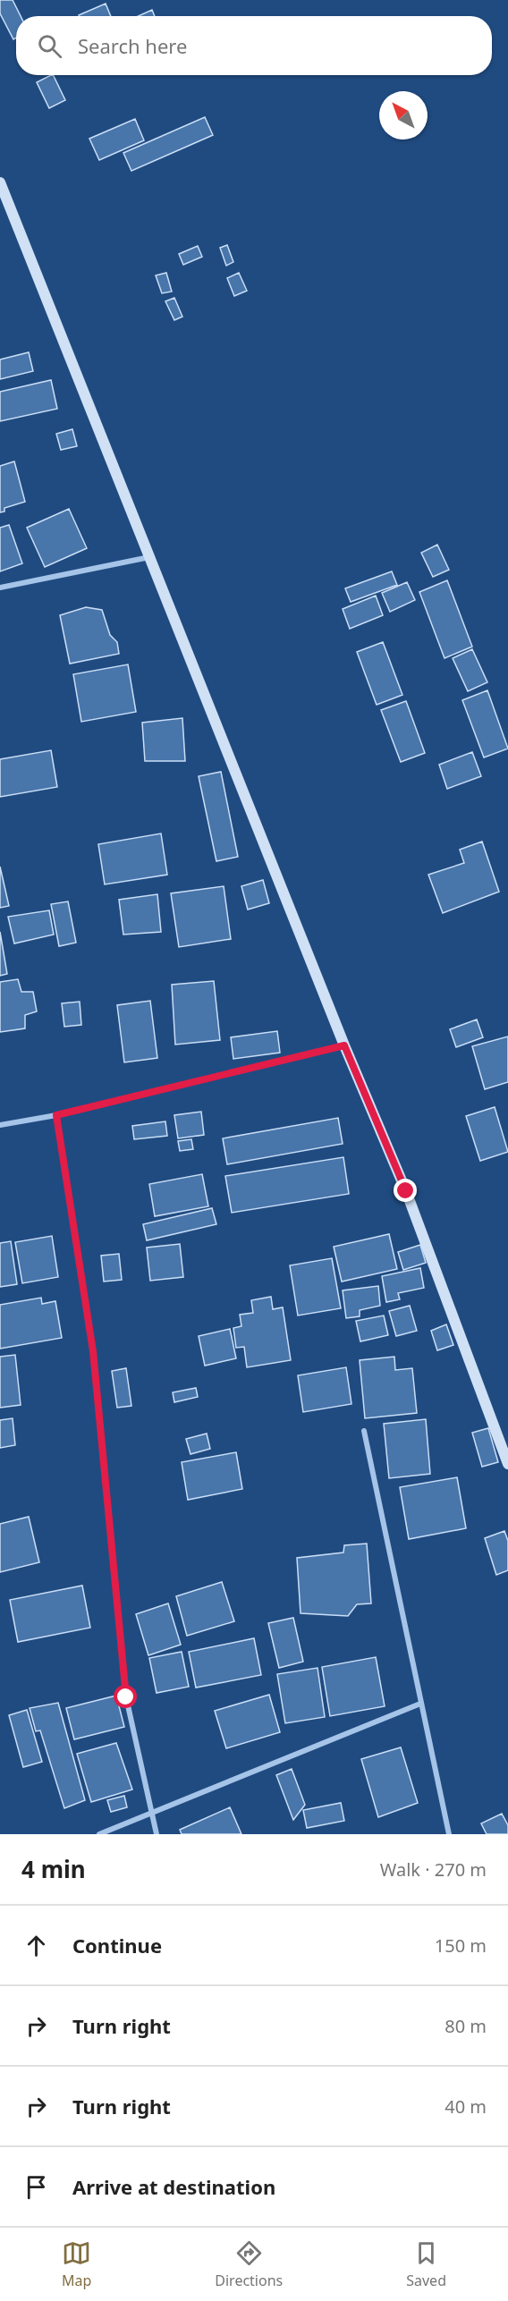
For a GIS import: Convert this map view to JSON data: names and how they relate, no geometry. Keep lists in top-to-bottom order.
{
  "north": "top left",
  "page": {
    "search": "Search here",
    "heading": ["4 min", "Walk · 270 m"],
    "list": [
      ["Continue", "150 m"],
      ["Turn right", "80 m"],
      ["Turn right", "40 m"],
      "Arrive at destination"
    ],
    "nav": ["Map", "Directions", "Saved"]
  }
}
